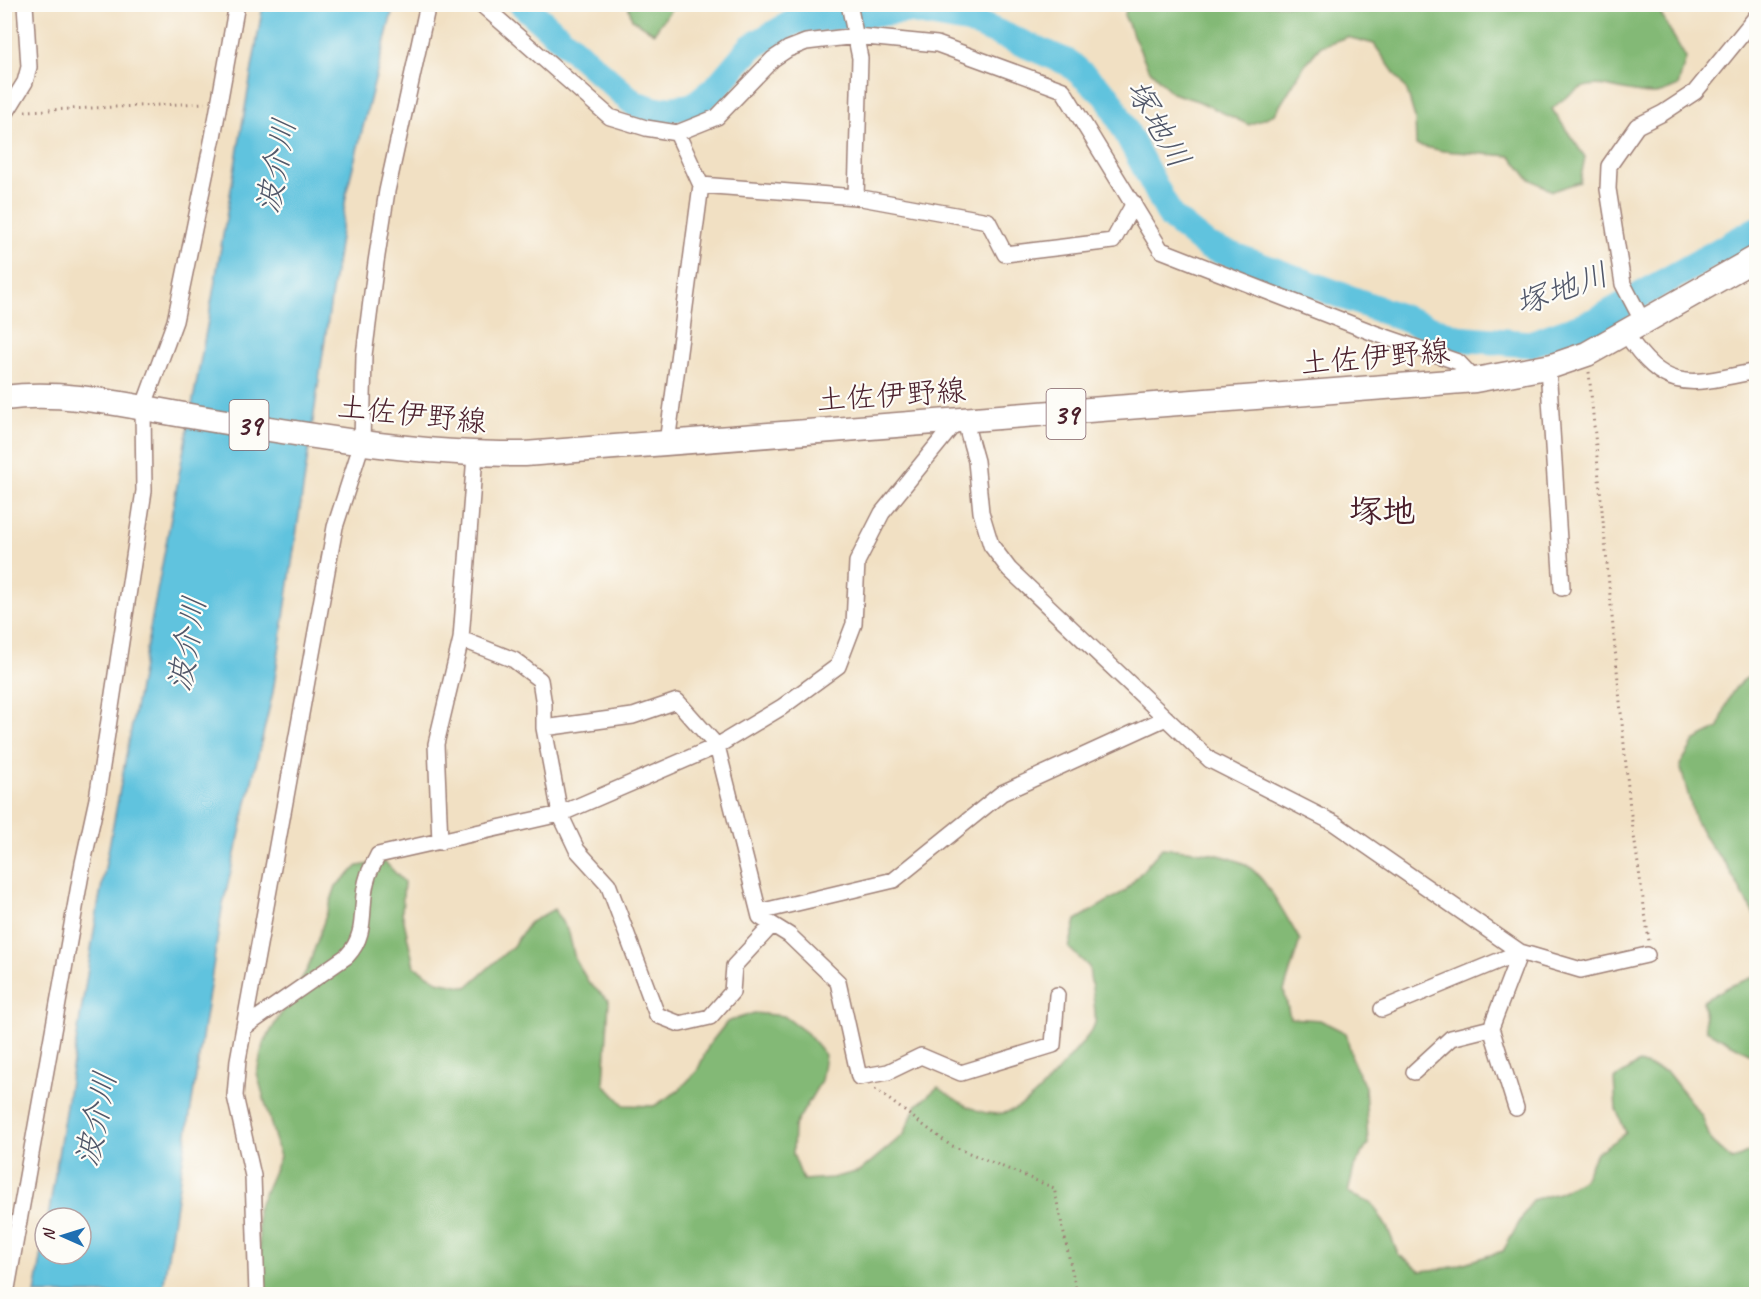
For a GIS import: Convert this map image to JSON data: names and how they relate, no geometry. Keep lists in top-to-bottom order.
{
  "streets": {
    "main road": ["土佐伊野線", "39"]
  },
  "districts": ["塚地"],
  "water": ["塚地川", "波介川"],
  "north": "left"
}
